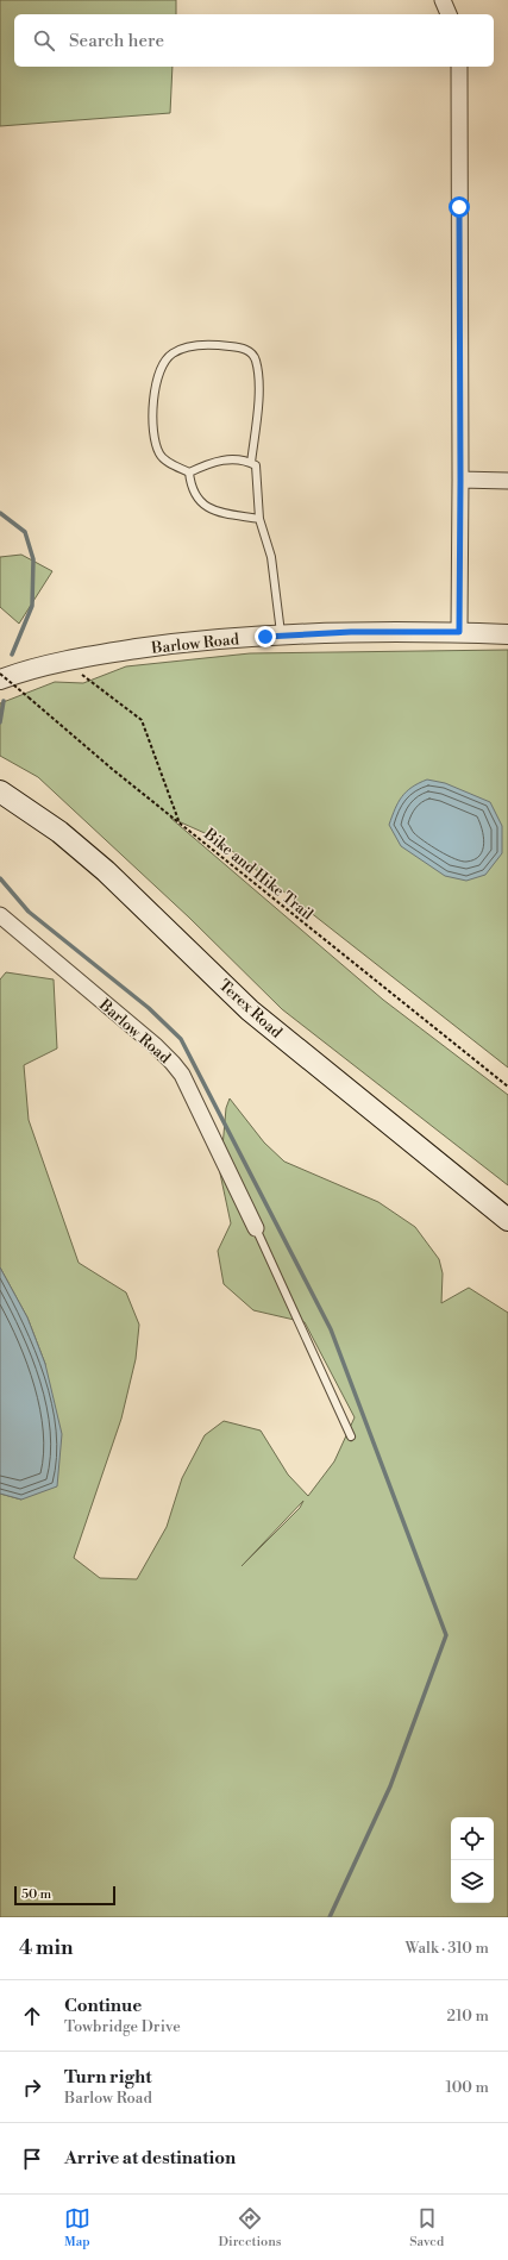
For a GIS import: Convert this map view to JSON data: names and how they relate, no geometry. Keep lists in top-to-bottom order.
{
  "streets": {
    "main road": ["Terex Road"],
    "street": ["Barlow Road"],
    "path": ["Bike and Hike Trail"]
  },
  "scale_bar": "50 m",
  "page": {
    "search": "Search here",
    "scale": "50 m",
    "heading": ["4 min", "Walk · 310 m"],
    "list": [
      ["Continue", "Towbridge Drive", "210 m"],
      ["Turn right", "Barlow Road", "100 m"],
      "Arrive at destination"
    ],
    "nav": ["Map", "Directions", "Saved"]
  }
}
